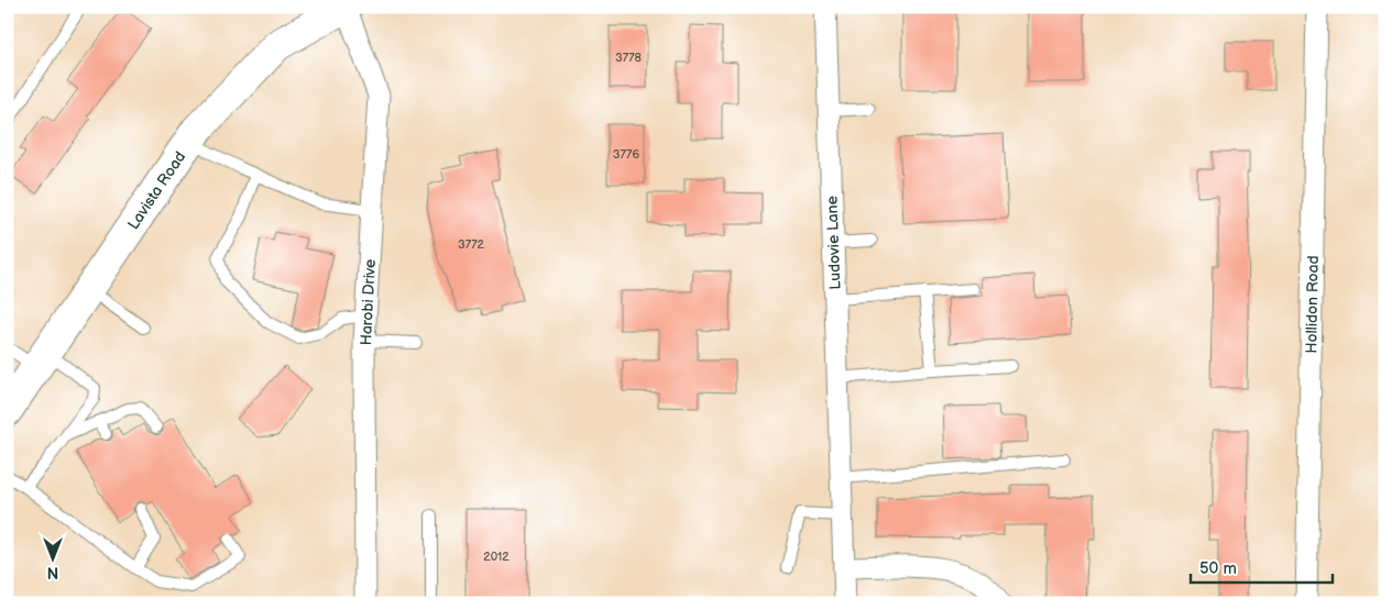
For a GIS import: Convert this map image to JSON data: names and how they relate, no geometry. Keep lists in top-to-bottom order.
{
  "streets": {
    "main road": ["Lavista Road"],
    "street": ["Ludovie Lane", "Harobi Drive", "Hollidon Road"]
  },
  "crossings": [
    ["Lavista Road", "Harobi Drive"]
  ],
  "house_numbers": [
    "3778",
    "3776",
    "3772",
    "2012"
  ],
  "scale_bar": "50 m",
  "north": "bottom"
}
